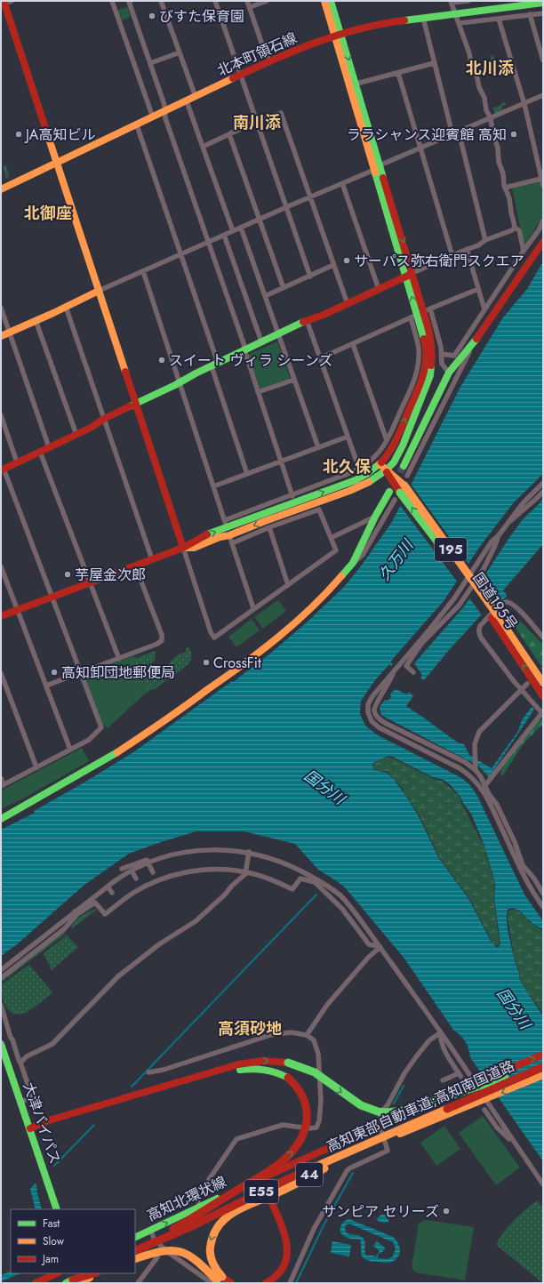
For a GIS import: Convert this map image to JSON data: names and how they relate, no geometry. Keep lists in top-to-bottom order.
{
  "streets": {
    "main road": [
      "北本町領石線",
      "195",
      "国道195号",
      "高知東部自動車道;高知南国道路",
      "大津バイパス",
      "44",
      "E55",
      "高知北環状線"
    ]
  },
  "crossings": [
    ["高知東部自動車道;高知南国道路", "高知北環状線"]
  ],
  "districts": [
    "北川添",
    "南川添",
    "北御座",
    "北久保",
    "高須砂地"
  ],
  "water": ["久万川", "国分川"],
  "places": [
    "びすた保育園",
    "JA高知ビル",
    "ララシャンス迎賓館 高知",
    "サーパス弥右衛門スクエア",
    "スイート ヴィラ シーンズ",
    "芋屋金次郎",
    "CrossFit",
    "高知卸団地郵便局",
    "サンピア セリーズ"
  ],
  "legend": ["Fast", "Slow", "Jam"]
}
